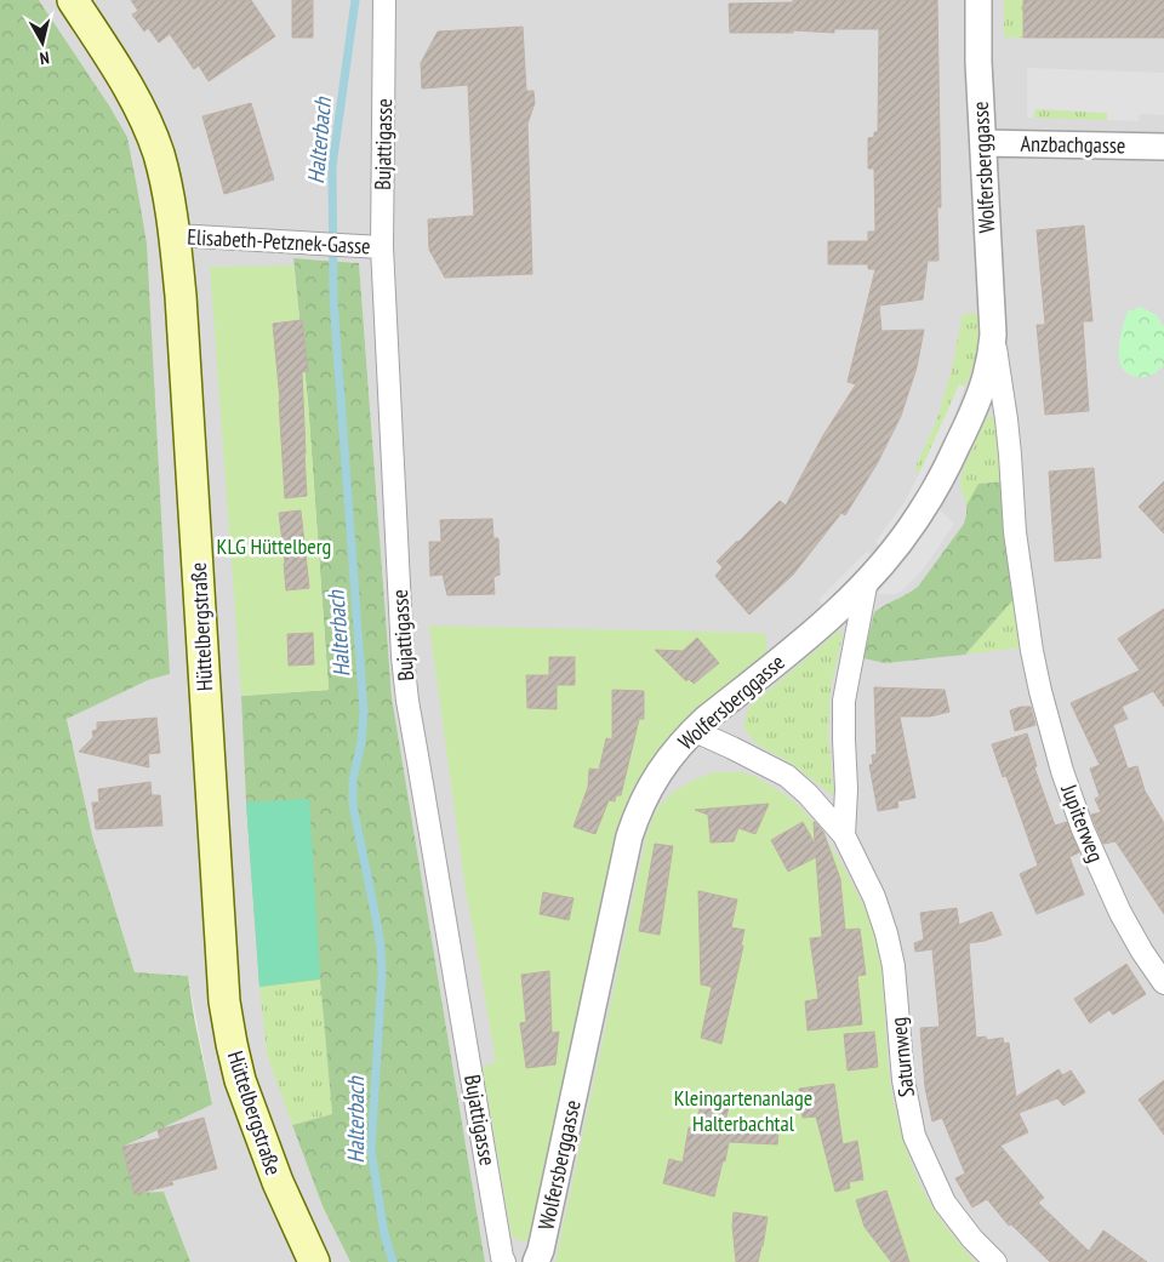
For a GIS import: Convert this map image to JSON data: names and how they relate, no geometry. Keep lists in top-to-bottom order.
{
  "streets": {
    "main road": ["Hüttelbergstraße"],
    "street": [
      "Bujattigasse",
      "Anzbachgasse",
      "Wolfersberggasse",
      "Elisabeth-Petznek-Gasse",
      "Jupiterweg",
      "Saturnweg"
    ]
  },
  "crossings": [
    ["Bujattigasse", "Elisabeth-Petznek-Gasse"],
    ["Anzbachgasse", "Wolfersberggasse"],
    ["Wolfersberggasse", "Jupiterweg"],
    ["Wolfersberggasse", "Saturnweg"],
    ["Elisabeth-Petznek-Gasse", "Hüttelbergstraße"]
  ],
  "water": ["Halterbach"],
  "parks": ["KLG Hüttelberg", "Kleingartenanlage Halterbachtal"],
  "north": "bottom"
}
